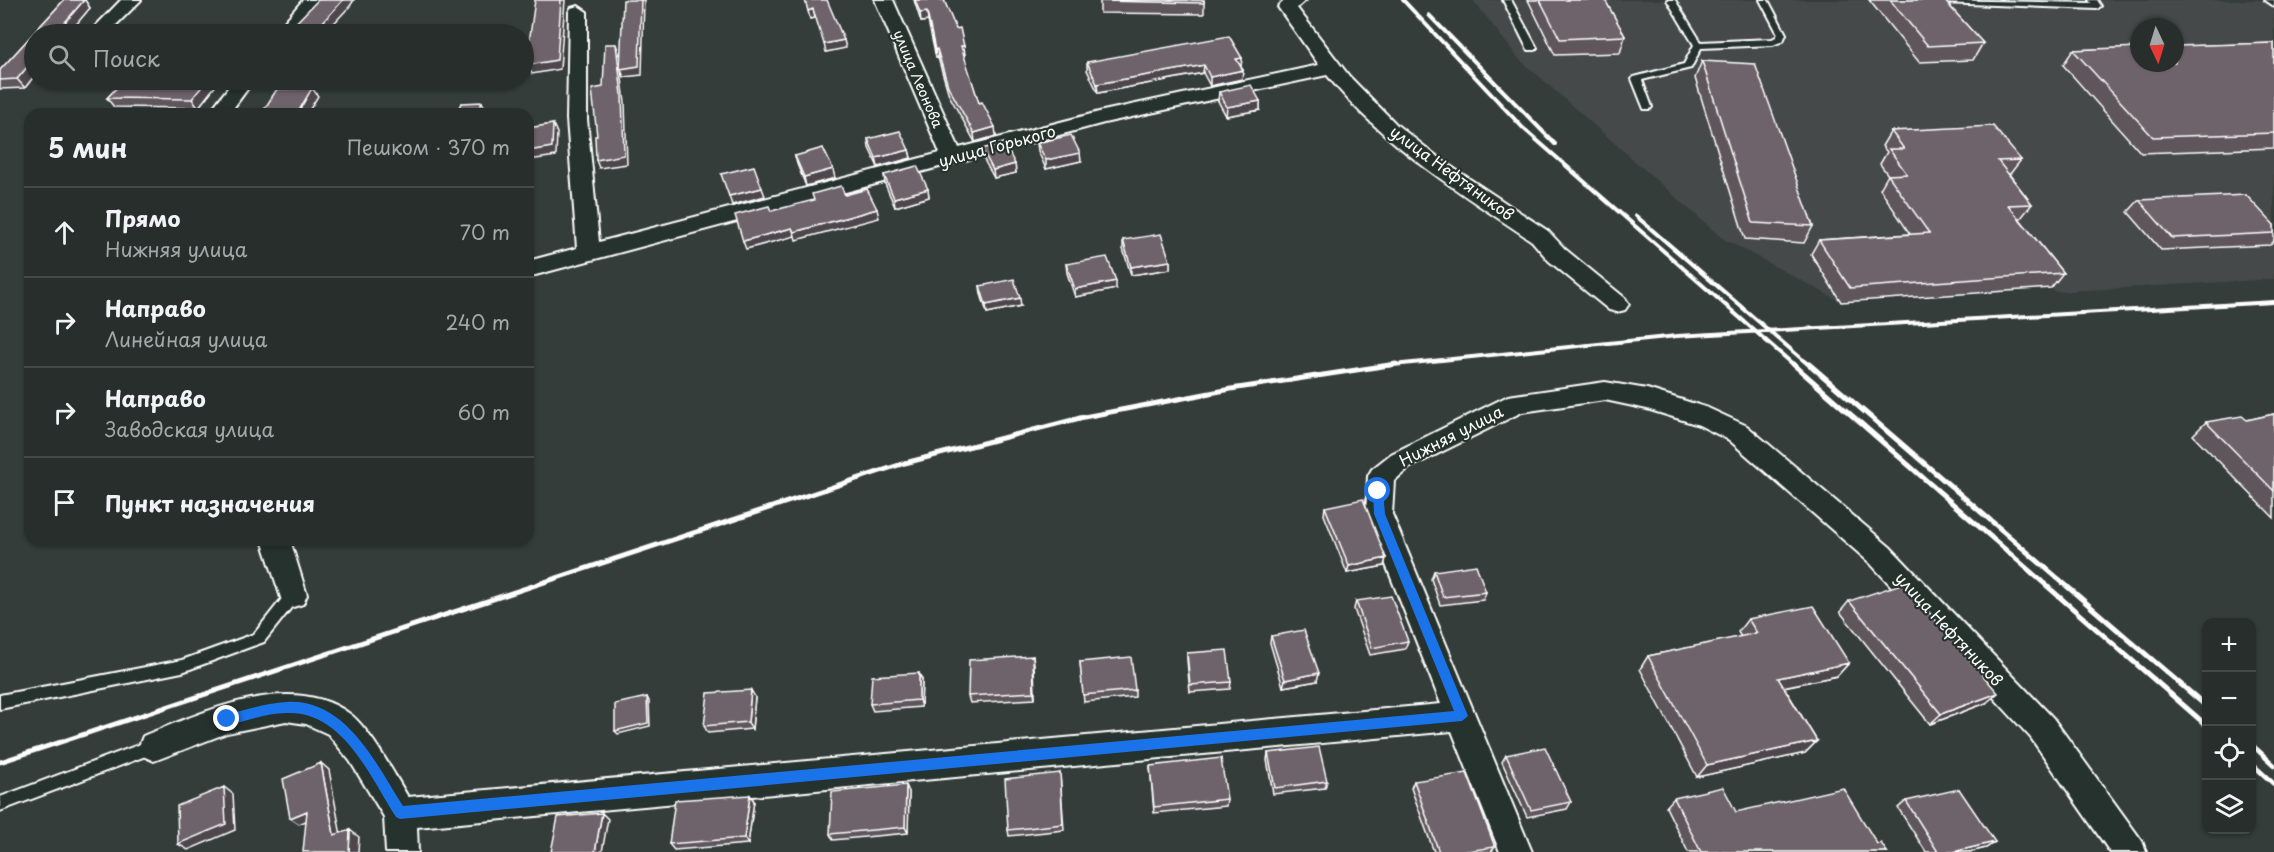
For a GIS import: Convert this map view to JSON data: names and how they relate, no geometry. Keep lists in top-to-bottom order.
{
  "streets": {
    "street": [
      "улица Леонова",
      "улица Горького",
      "улица Нефтяников",
      "Нижняя улица"
    ]
  },
  "crossings": [
    ["улица Леонова", "улица Горького"],
    ["улица Горького", "улица Нефтяников"],
    ["улица Нефтяников", "Нижняя улица"]
  ],
  "north": "bottom",
  "page": {
    "search": "Поиск",
    "heading": ["5 мин", "Пешком · 370 m"],
    "list": [
      ["Прямо", "Нижняя улица", "70 m"],
      ["Направо", "Линейная улица", "240 m"],
      ["Направо", "Заводская улица", "60 m"],
      "Пункт назначения"
    ],
    "map_buttons": ["+", "−"]
  }
}
